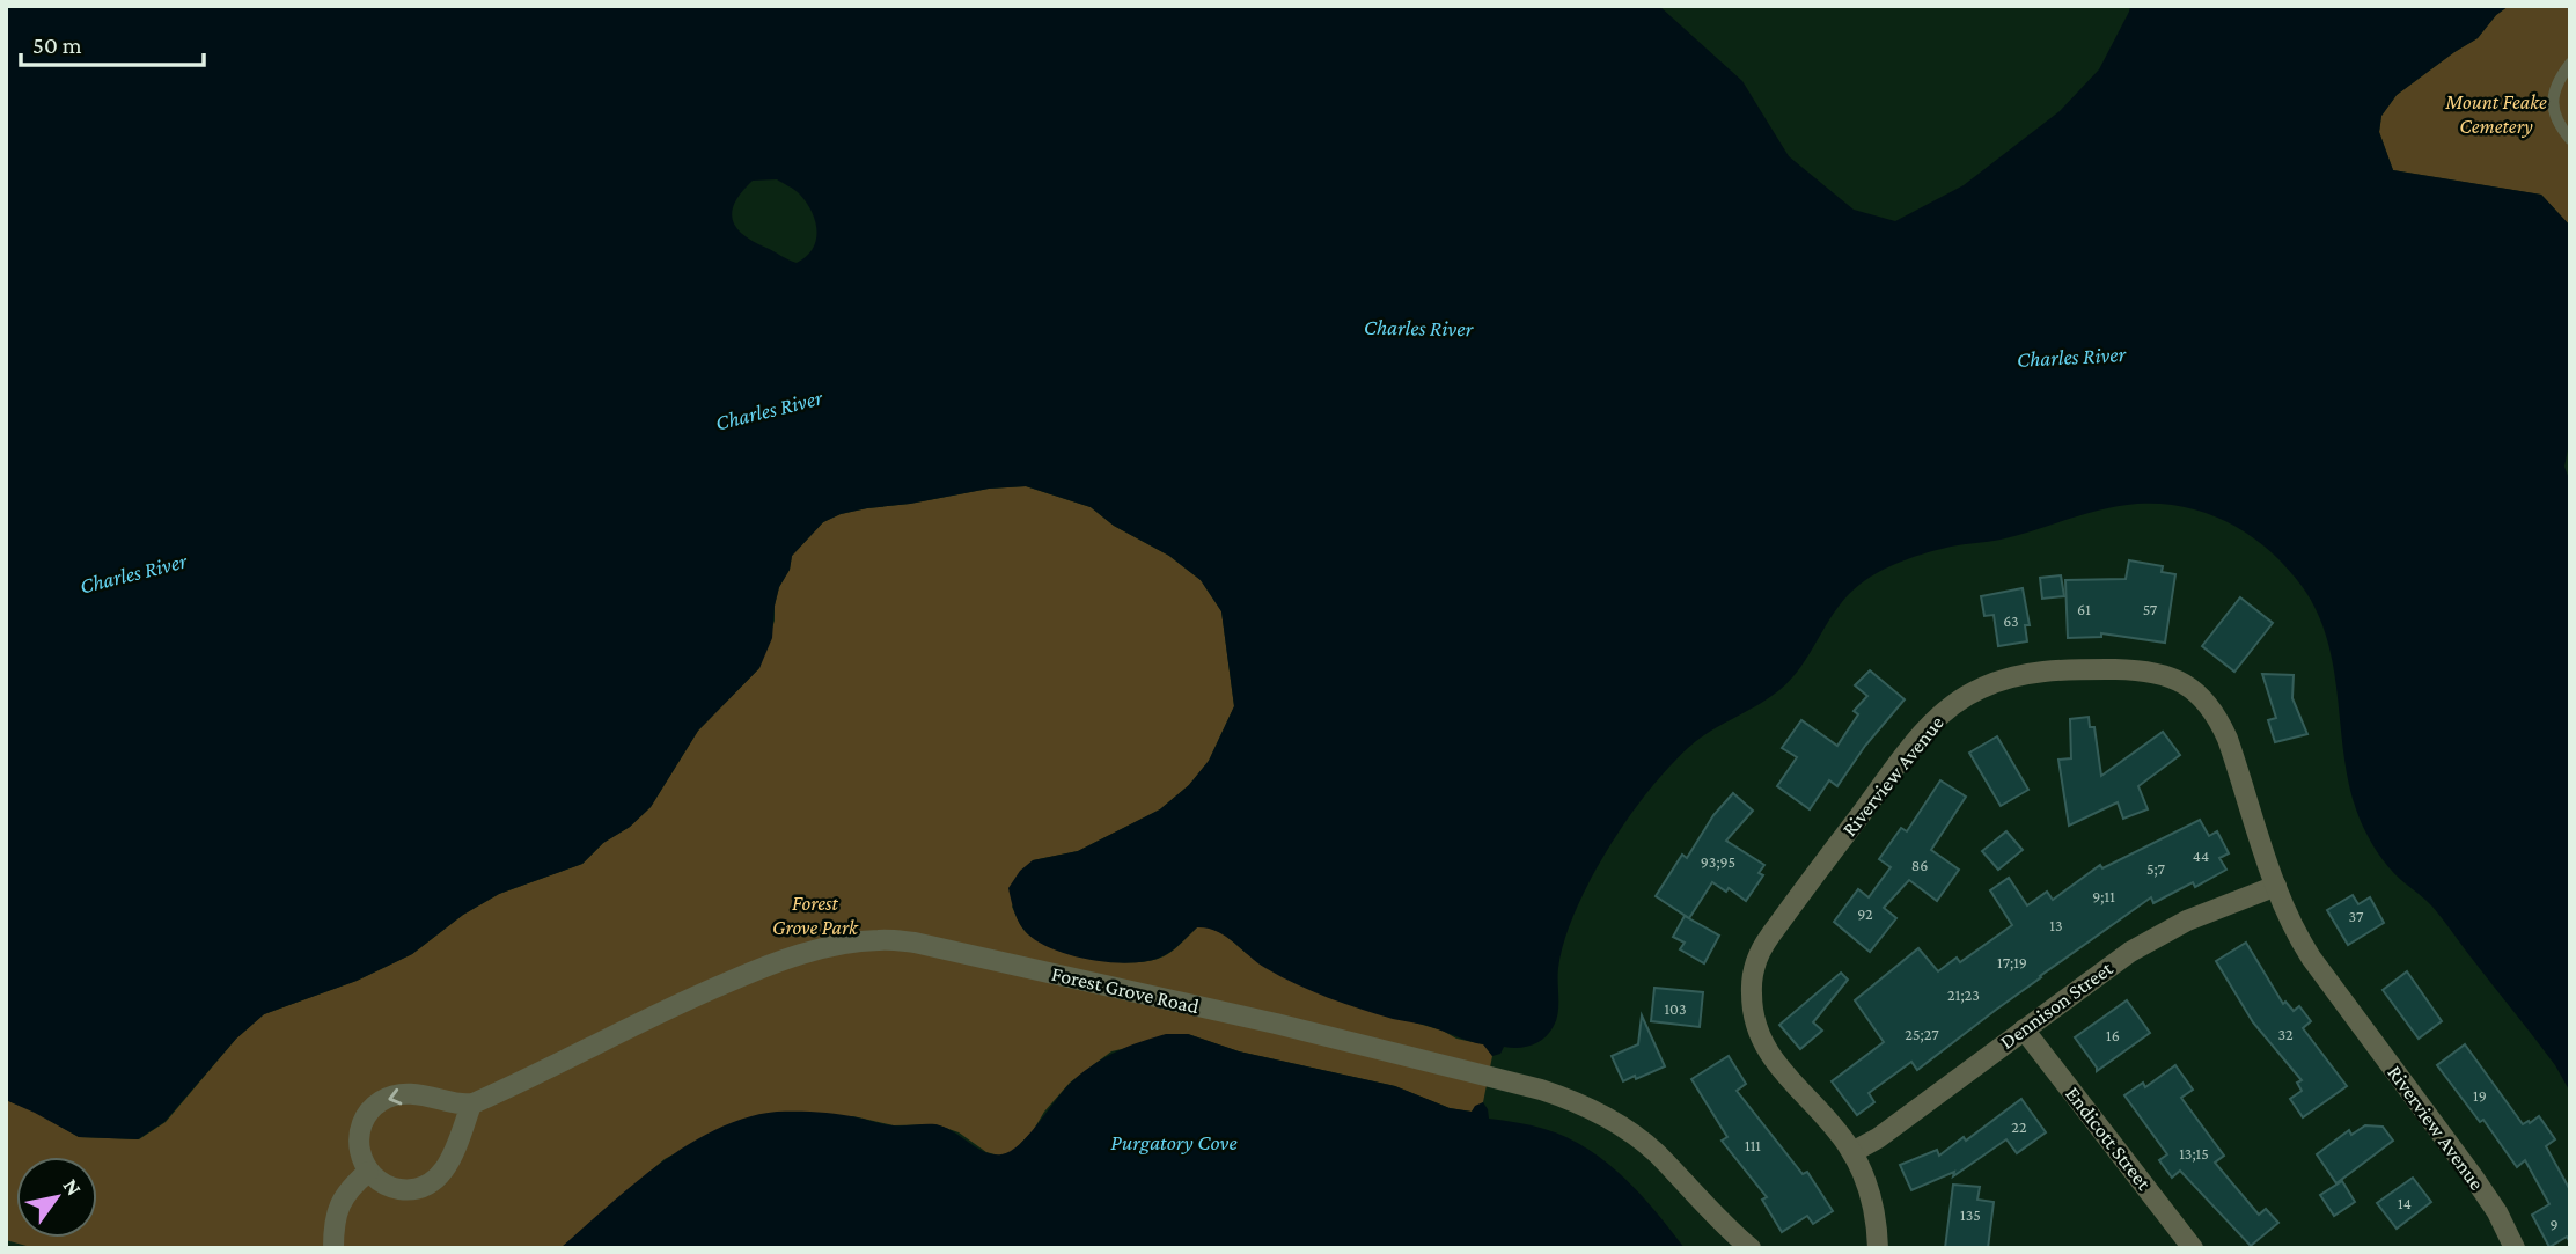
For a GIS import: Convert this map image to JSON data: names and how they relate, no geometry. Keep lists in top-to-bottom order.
{
  "streets": {
    "street": [
      "Riverview Avenue",
      "Forest Grove Road",
      "Dennison Street",
      "Endicott Street"
    ]
  },
  "crossings": [
    ["Riverview Avenue", "Dennison Street"],
    ["Dennison Street", "Endicott Street"]
  ],
  "water": ["Charles River", "Purgatory Cove"],
  "parks": ["Mount Feake Cemetery", "Forest Grove Park"],
  "house_numbers": [
    "61",
    "57",
    "63",
    "44",
    "93;95",
    "86",
    "5;7",
    "9;11",
    "92",
    "37",
    "13",
    "17;19",
    "21;23",
    "103",
    "25;27",
    "32",
    "16",
    "19",
    "22",
    "111",
    "13;15",
    "14",
    "135",
    "9"
  ],
  "scale_bar": "50 m",
  "north": "top right"
}
